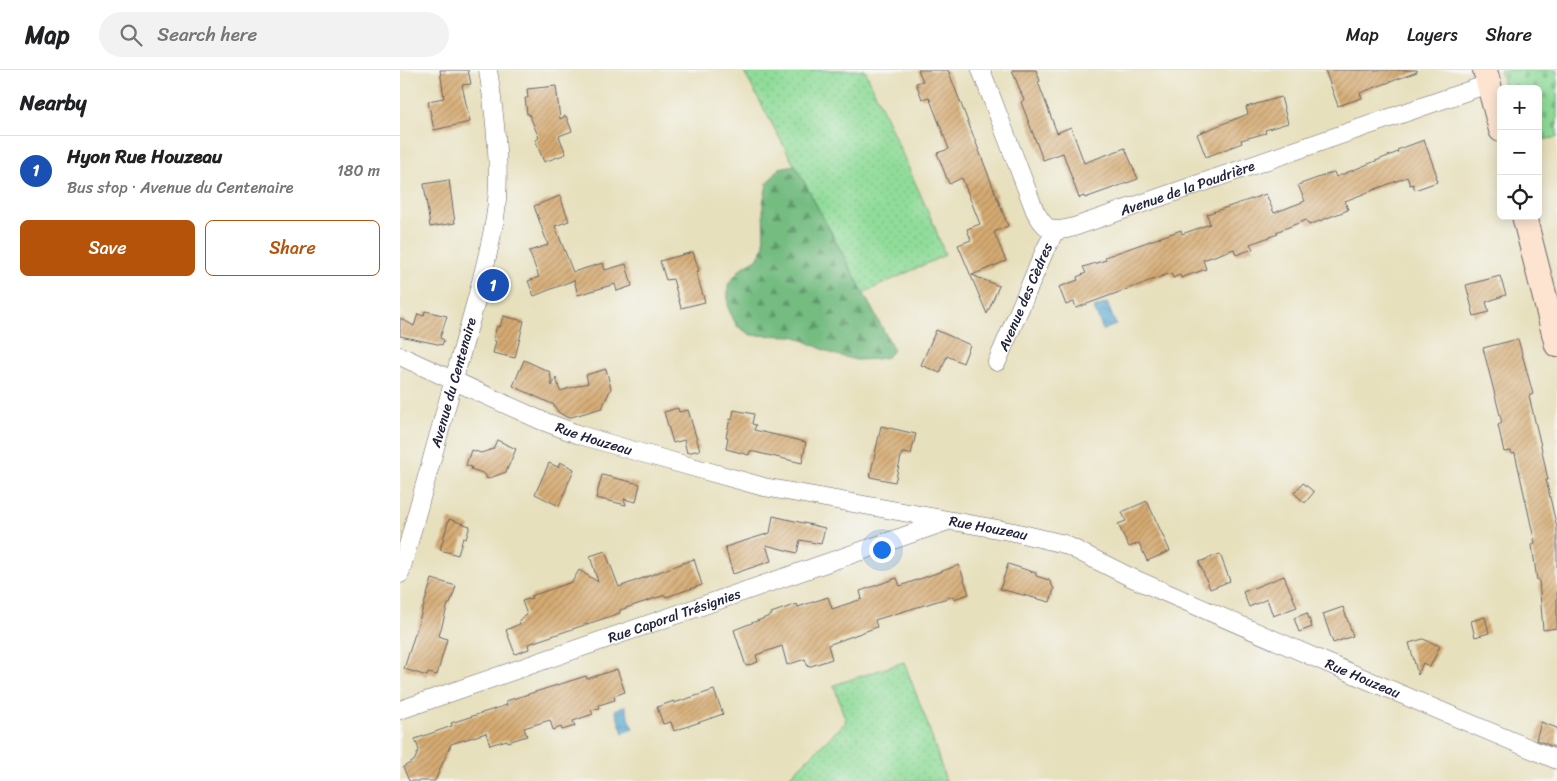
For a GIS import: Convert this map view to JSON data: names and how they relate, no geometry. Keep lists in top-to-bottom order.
{
  "streets": {
    "street": [
      "Avenue de la Poudrière",
      "Avenue des Cèdres",
      "Avenue du Centenaire",
      "Rue Houzeau",
      "Rue Caporal Trésignies"
    ]
  },
  "crossings": [
    ["Avenue de la Poudrière", "Avenue des Cèdres"],
    ["Avenue du Centenaire", "Rue Houzeau"],
    ["Rue Houzeau", "Rue Caporal Trésignies"]
  ],
  "page": {
    "header": "Map",
    "search": "Search here",
    "nav": ["Map", "Layers", "Share"],
    "heading": "Nearby",
    "map_buttons": ["+", "−"],
    "list": [
      {
        "mark": "1",
        "name": "Hyon Rue Houzeau",
        "note": "Bus stop · Avenue du Centenaire",
        "value": "180 m"
      }
    ],
    "buttons": ["Save", "Share"],
    "pins": "1"
  }
}
